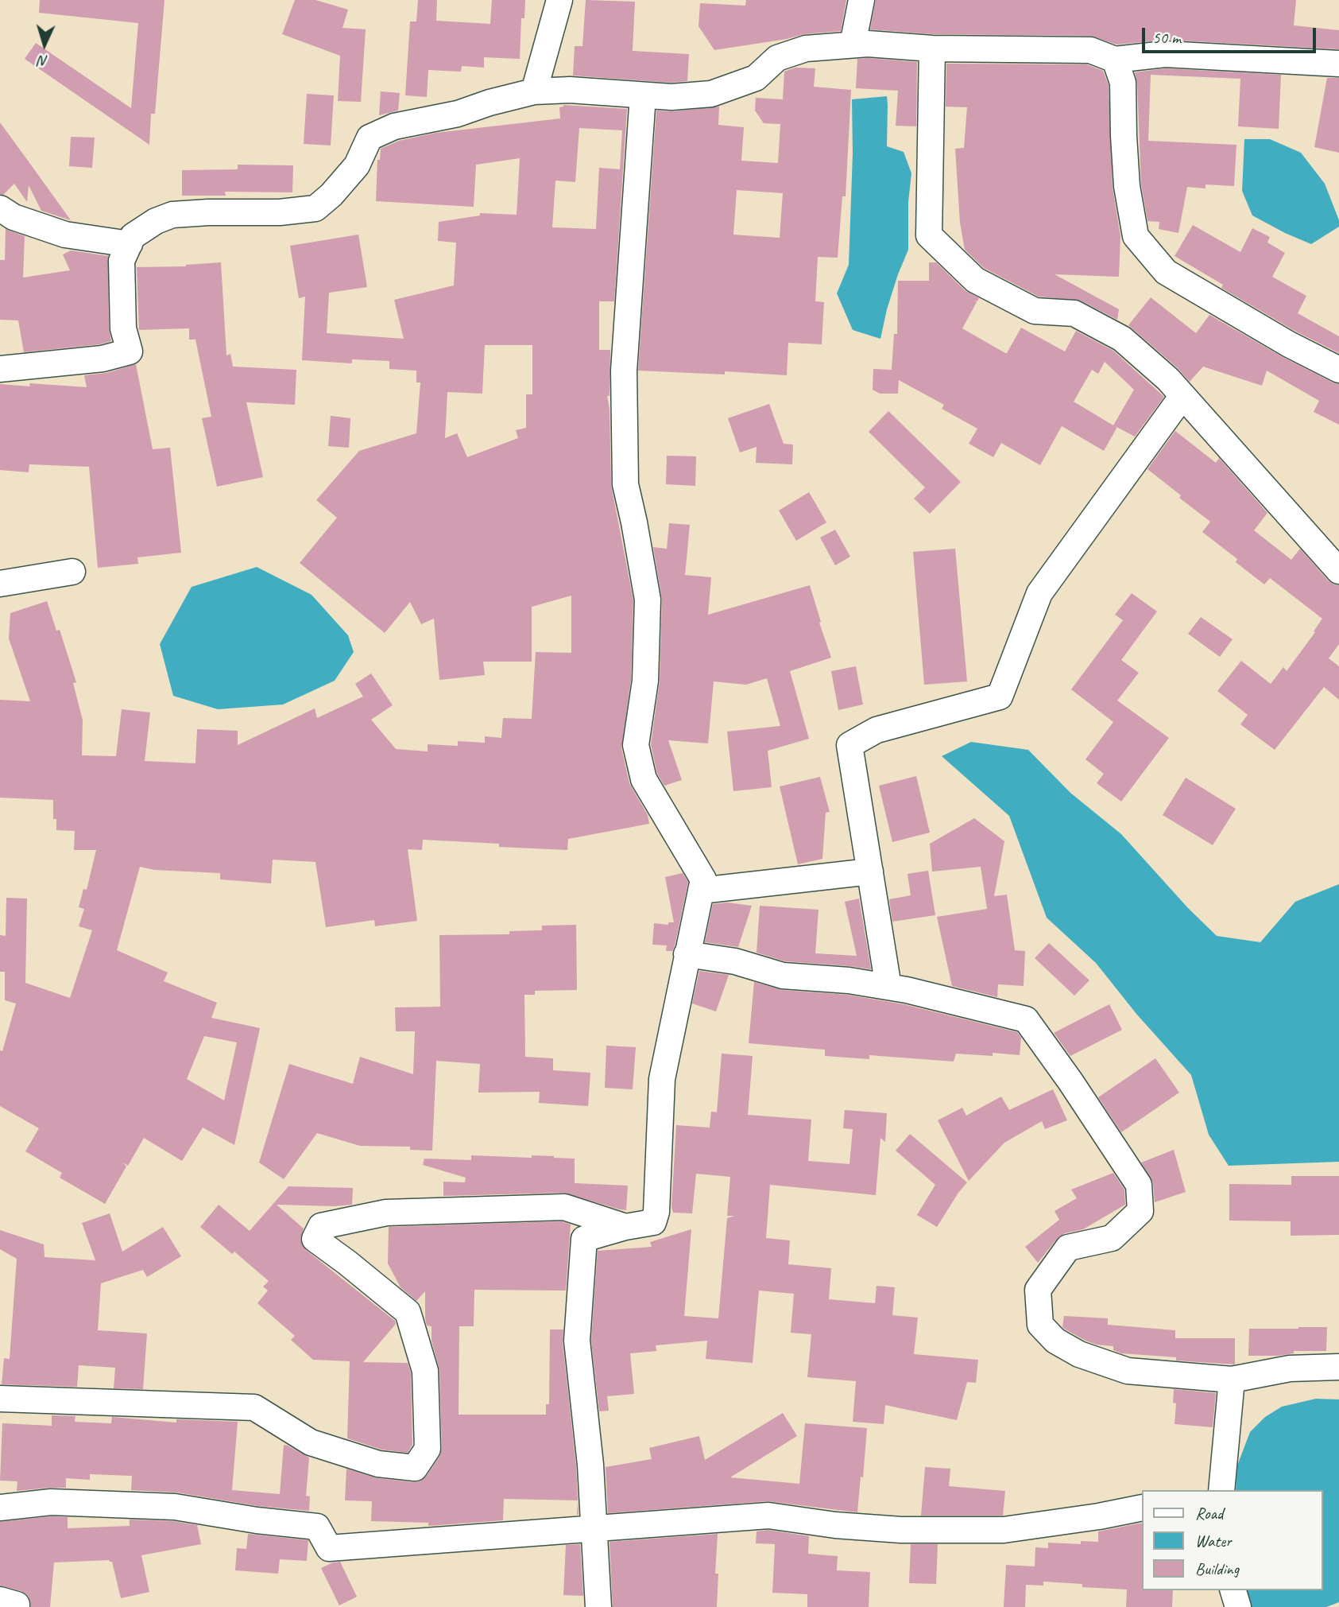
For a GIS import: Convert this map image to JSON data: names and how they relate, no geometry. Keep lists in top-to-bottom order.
{
  "legend": ["Road", "Water", "Building"],
  "scale_bar": "50 m",
  "north": "bottom"
}
